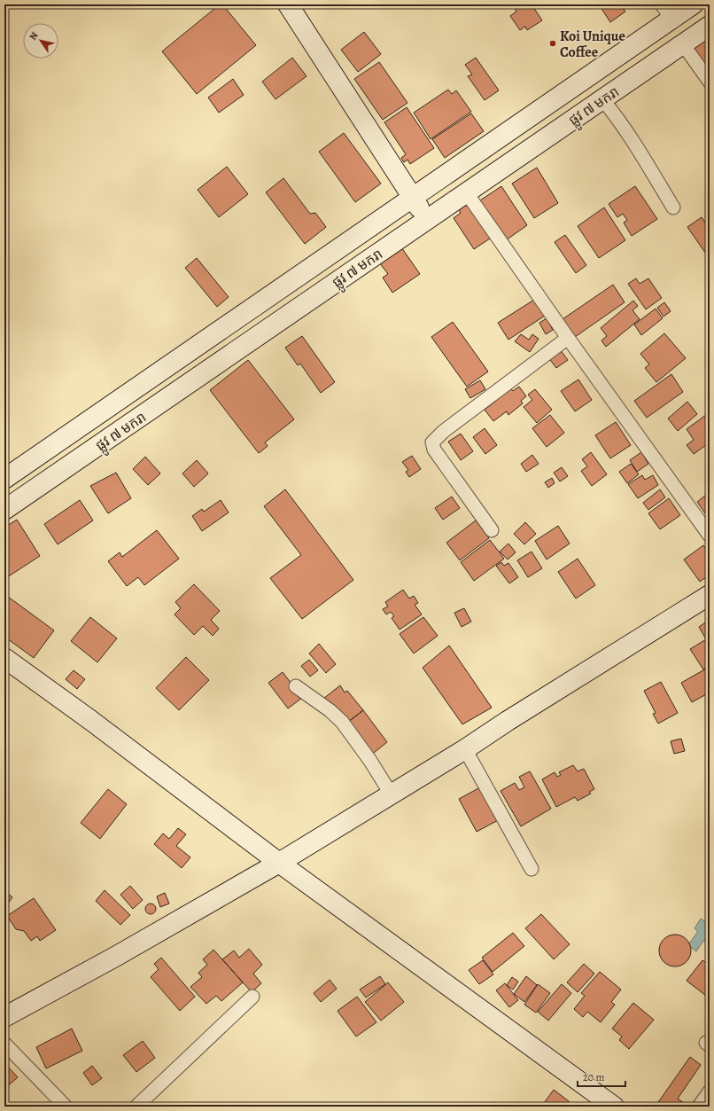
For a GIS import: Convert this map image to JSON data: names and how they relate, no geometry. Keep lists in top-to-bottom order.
{
  "streets": {
    "street": ["ផ្លូវ ៧ មករា"]
  },
  "places": ["Koi Unique Coffee"],
  "scale_bar": "20 m",
  "north": "top left"
}
